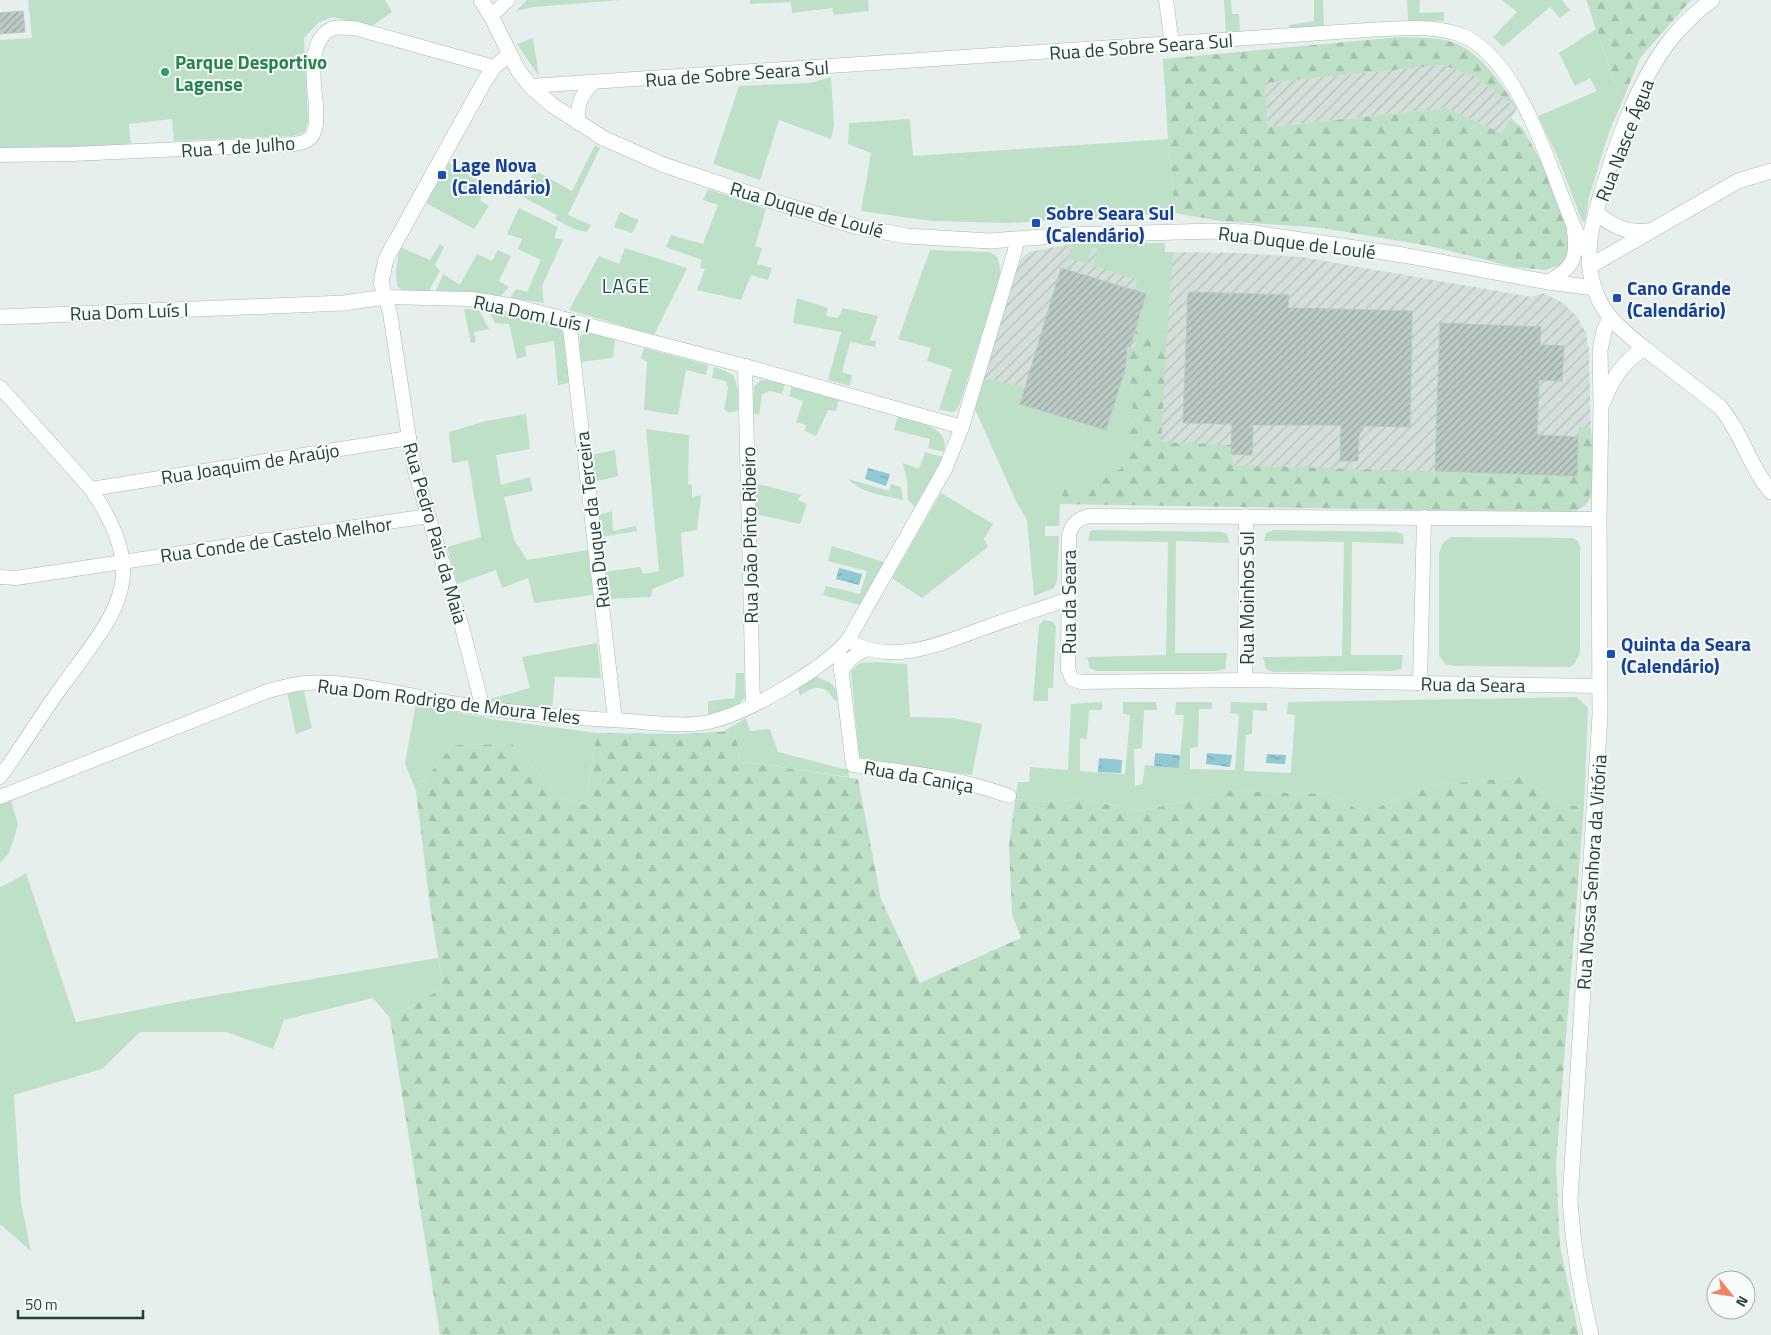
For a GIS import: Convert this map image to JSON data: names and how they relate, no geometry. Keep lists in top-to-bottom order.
{
  "streets": {
    "street": [
      "Rua de Sobre Seara Sul",
      "Rua Nasce Água",
      "Rua 1 de Julho",
      "Rua Duque de Loulé",
      "Rua Dom Luís I",
      "Rua Joaquim de Araújo",
      "Rua Duque da Terceira",
      "Rua Pedro Pais da Maia",
      "Rua João Pinto Ribeiro",
      "Rua Conde de Castelo Melhor",
      "Rua Moinhos Sul",
      "Rua da Seara",
      "Rua Dom Rodrigo de Moura Teles",
      "Rua da Caniça",
      "Rua Nossa Senhora da Vitória"
    ]
  },
  "crossings": [
    ["Rua de Sobre Seara Sul", "Rua Nasce Água"],
    ["Rua de Sobre Seara Sul", "Rua Duque de Loulé"],
    ["Rua Duque de Loulé", "Rua Dom Rodrigo de Moura Teles"],
    ["Rua Dom Luís I", "Rua Duque da Terceira"],
    ["Rua Dom Luís I", "Rua Pedro Pais da Maia"],
    ["Rua Dom Luís I", "Rua João Pinto Ribeiro"],
    ["Rua Dom Luís I", "Rua Dom Rodrigo de Moura Teles"],
    ["Rua Joaquim de Araújo", "Rua Pedro Pais da Maia"],
    ["Rua Duque da Terceira", "Rua Dom Rodrigo de Moura Teles"],
    ["Rua Pedro Pais da Maia", "Rua Conde de Castelo Melhor"],
    ["Rua Pedro Pais da Maia", "Rua Dom Rodrigo de Moura Teles"],
    ["Rua João Pinto Ribeiro", "Rua Dom Rodrigo de Moura Teles"],
    ["Rua Moinhos Sul", "Rua da Seara"],
    ["Rua da Seara", "Rua Nossa Senhora da Vitória"],
    ["Rua Dom Rodrigo de Moura Teles", "Rua da Caniça"]
  ],
  "districts": ["LAGE"],
  "places": {
    "other": ["Parque Desportivo Lagense"],
    "transit": [
      "Lage Nova (Calendário)",
      "Sobre Seara Sul (Calendário)",
      "Cano Grande (Calendário)",
      "Quinta da Seara (Calendário)"
    ]
  },
  "scale_bar": "50 m",
  "north": "bottom right"
}
